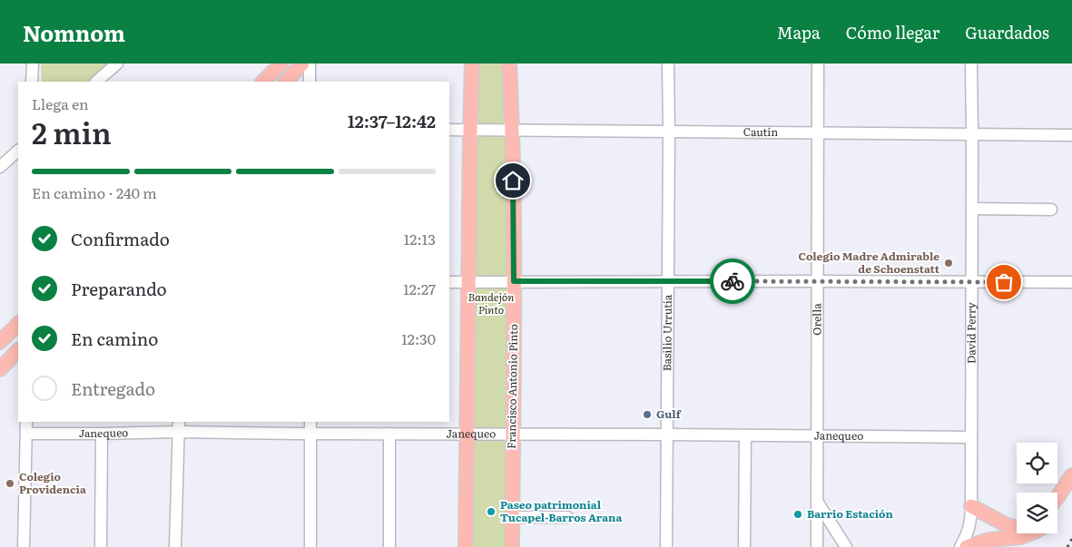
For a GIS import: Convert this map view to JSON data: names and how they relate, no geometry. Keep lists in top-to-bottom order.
{
  "streets": {
    "main road": ["Francisco Antonio Pinto"],
    "street": [
      "Cautín",
      "Orella",
      "Basilio Urrutia",
      "David Perry",
      "Janequeo"
    ]
  },
  "crossings": [
    ["Cautín", "Orella"],
    ["Cautín", "Basilio Urrutia"],
    ["Cautín", "David Perry"],
    ["Cautín", "Francisco Antonio Pinto"],
    ["Orella", "Janequeo"],
    ["Basilio Urrutia", "Janequeo"],
    ["David Perry", "Janequeo"],
    ["Francisco Antonio Pinto", "Janequeo"]
  ],
  "parks": ["Bandejón Pinto"],
  "places": [
    "Colegio Madre Admirable de Schoenstatt",
    "Gulf",
    "Colegio Providencia",
    "Paseo patrimonial Tucapel-Barros Arana",
    "Barrio Estación"
  ],
  "page": {
    "header": "Nomnom",
    "nav": ["Mapa", "Cómo llegar", "Guardados"],
    "heading": ["2 min", "Llega en", "12:37–12:42"],
    "bar": "En camino · 240 m",
    "list": [
      ["Confirmado", "12:13"],
      ["Preparando", "12:27"],
      ["En camino", "12:30"],
      "Entregado"
    ]
  }
}
